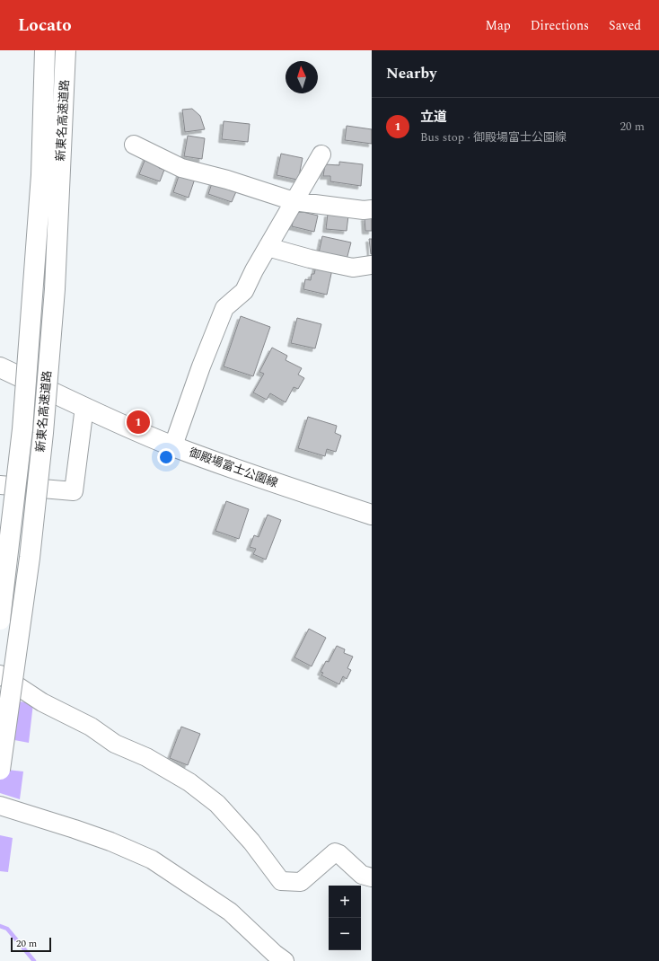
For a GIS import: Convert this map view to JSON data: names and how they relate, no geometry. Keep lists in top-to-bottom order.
{
  "streets": {
    "main road": ["新東名高速道路", "御殿場富士公園線"]
  },
  "scale_bar": "20 m",
  "north": "top",
  "page": {
    "header": "Locato",
    "nav": ["Map", "Directions", "Saved"],
    "heading": "Nearby",
    "list": [
      {
        "mark": "1",
        "name": "立道",
        "note": "Bus stop · 御殿場富士公園線",
        "value": "20 m"
      }
    ],
    "pins": "1",
    "map_buttons": ["+", "−"],
    "scale": "20 m"
  }
}
